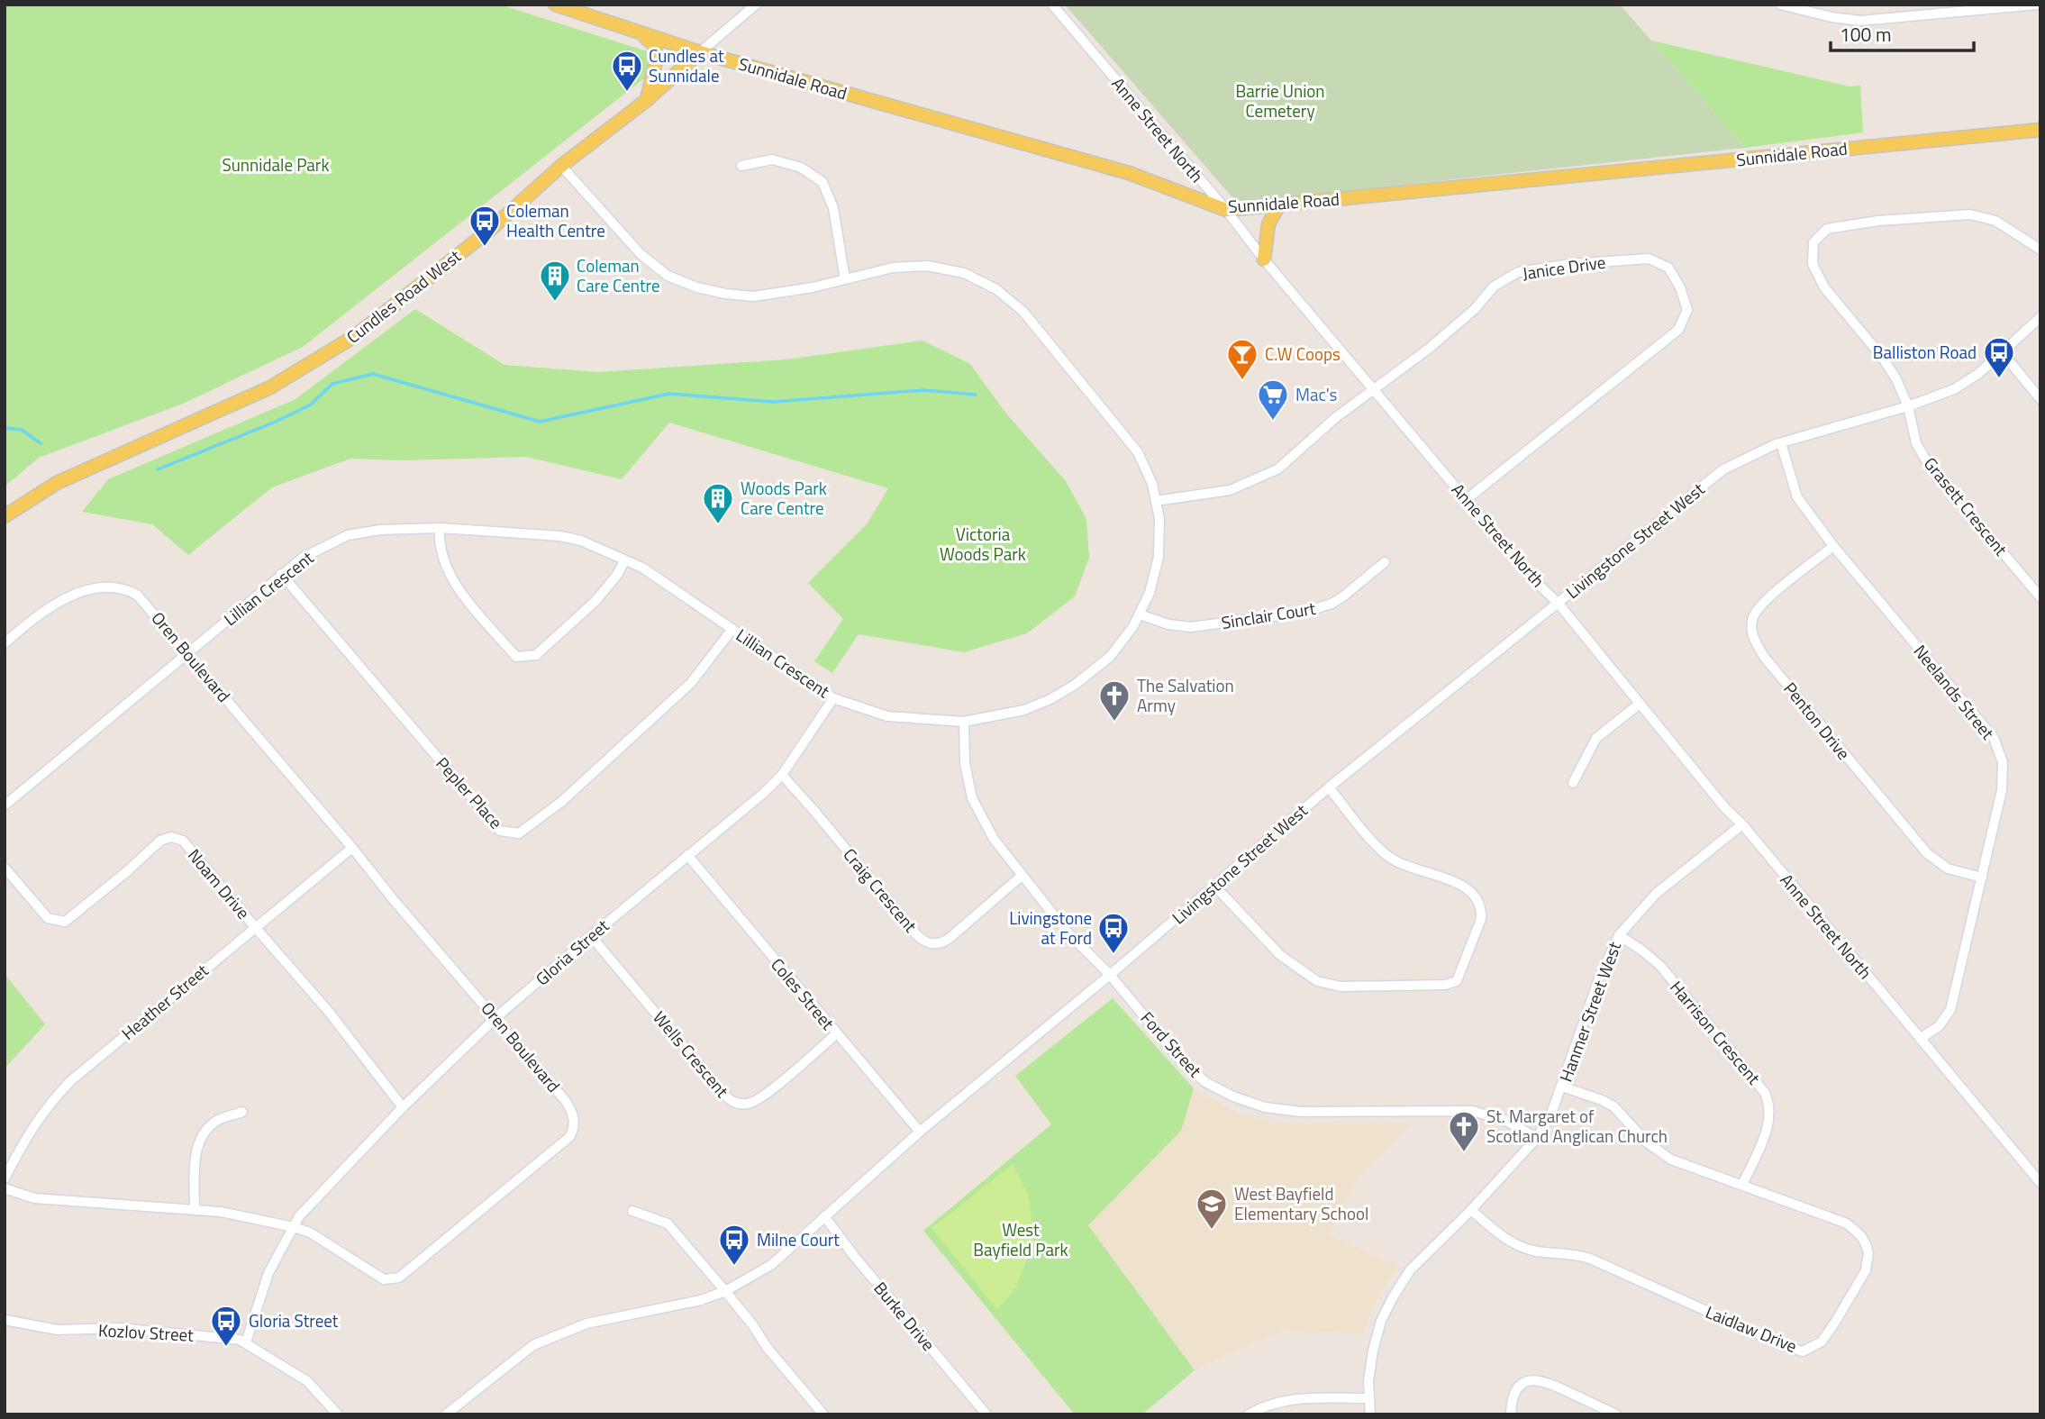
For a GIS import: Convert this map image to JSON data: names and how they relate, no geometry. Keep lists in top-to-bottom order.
{
  "streets": {
    "main road": ["Sunnidale Road", "Cundles Road West"],
    "street": [
      "Anne Street North",
      "Janice Drive",
      "Grasett Crescent",
      "Livingstone Street West",
      "Lillian Crescent",
      "Sinclair Court",
      "Oren Boulevard",
      "Neelands Street",
      "Penton Drive",
      "Pepler Place",
      "Noam Drive",
      "Craig Crescent",
      "Gloria Street",
      "Coles Street",
      "Heather Street",
      "Hanmer Street West",
      "Harrison Crescent",
      "Ford Street",
      "Wells Crescent",
      "Burke Drive",
      "Laidlaw Drive",
      "Kozlov Street"
    ]
  },
  "crossings": [
    ["Sunnidale Road", "Anne Street North"],
    ["Sunnidale Road", "Cundles Road West"],
    ["Anne Street North", "Janice Drive"],
    ["Anne Street North", "Livingstone Street West"],
    ["Anne Street North", "Neelands Street"],
    ["Anne Street North", "Hanmer Street West"],
    ["Janice Drive", "Lillian Crescent"],
    ["Cundles Road West", "Lillian Crescent"],
    ["Grasett Crescent", "Livingstone Street West"],
    ["Livingstone Street West", "Neelands Street"],
    ["Livingstone Street West", "Coles Street"],
    ["Livingstone Street West", "Ford Street"],
    ["Livingstone Street West", "Burke Drive"],
    ["Lillian Crescent", "Sinclair Court"],
    ["Lillian Crescent", "Oren Boulevard"],
    ["Lillian Crescent", "Pepler Place"],
    ["Lillian Crescent", "Gloria Street"],
    ["Lillian Crescent", "Ford Street"],
    ["Oren Boulevard", "Gloria Street"],
    ["Oren Boulevard", "Heather Street"],
    ["Neelands Street", "Penton Drive"],
    ["Noam Drive", "Gloria Street"],
    ["Noam Drive", "Heather Street"],
    ["Craig Crescent", "Gloria Street"],
    ["Craig Crescent", "Ford Street"],
    ["Gloria Street", "Coles Street"],
    ["Gloria Street", "Wells Crescent"],
    ["Gloria Street", "Kozlov Street"],
    ["Coles Street", "Wells Crescent"],
    ["Hanmer Street West", "Harrison Crescent"],
    ["Hanmer Street West", "Ford Street"],
    ["Hanmer Street West", "Laidlaw Drive"],
    ["Harrison Crescent", "Laidlaw Drive"]
  ],
  "parks": [
    "Barrie Union Cemetery",
    "Sunnidale Park",
    "Victoria Woods Park",
    "West Bayfield Park"
  ],
  "places": {
    "bus stop": [
      "Cundles at Sunnidale",
      "Coleman Health Centre",
      "Balliston Road",
      "Livingstone at Ford",
      "Milne Court",
      "Gloria Street"
    ],
    "building": ["Coleman Care Centre", "Woods Park Care Centre"],
    "bar": ["C.W Coops"],
    "supermarket": ["Mac's"],
    "church": ["The Salvation Army", "St. Margaret of Scotland Anglican Church"],
    "school or university": ["West Bayfield Elementary School"]
  },
  "scale_bar": "100 m"
}
